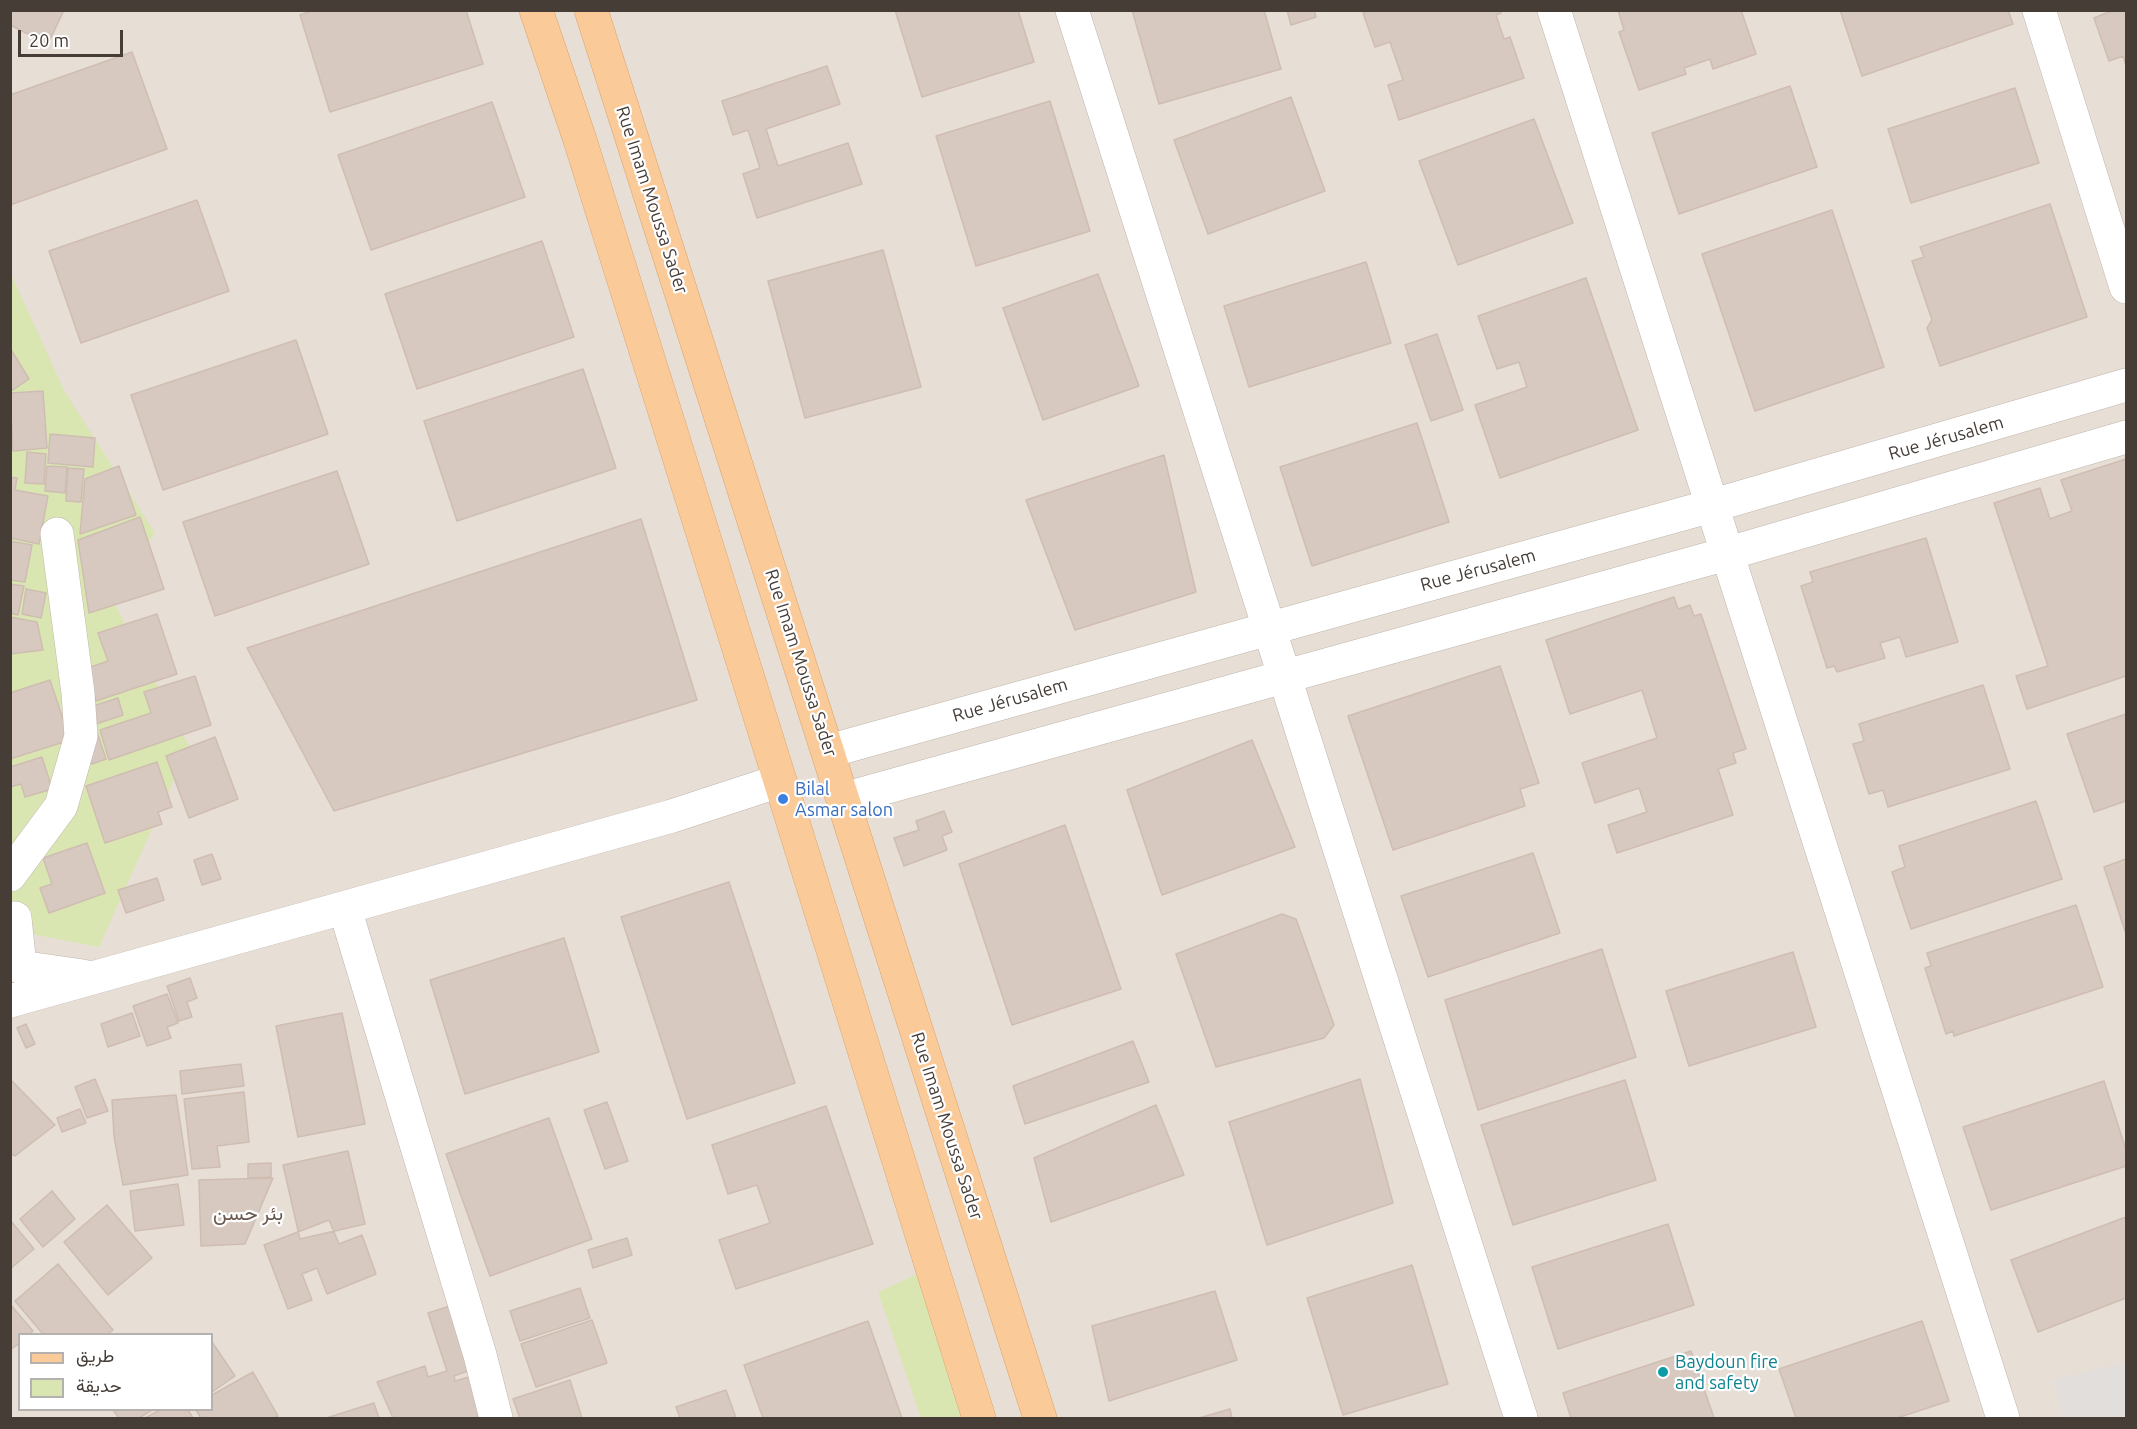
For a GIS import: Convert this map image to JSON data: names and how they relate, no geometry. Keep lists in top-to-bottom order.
{
  "streets": {
    "main road": ["Rue Imam Moussa Sader"],
    "street": ["Rue Jérusalem"]
  },
  "crossings": [
    ["Rue Imam Moussa Sader", "Rue Jérusalem"]
  ],
  "districts": ["بئر حسن"],
  "places": ["Bilal Asmar salon", "Baydoun fire and safety"],
  "legend": ["طريق", "حديقة"],
  "scale_bar": "20 m"
}
